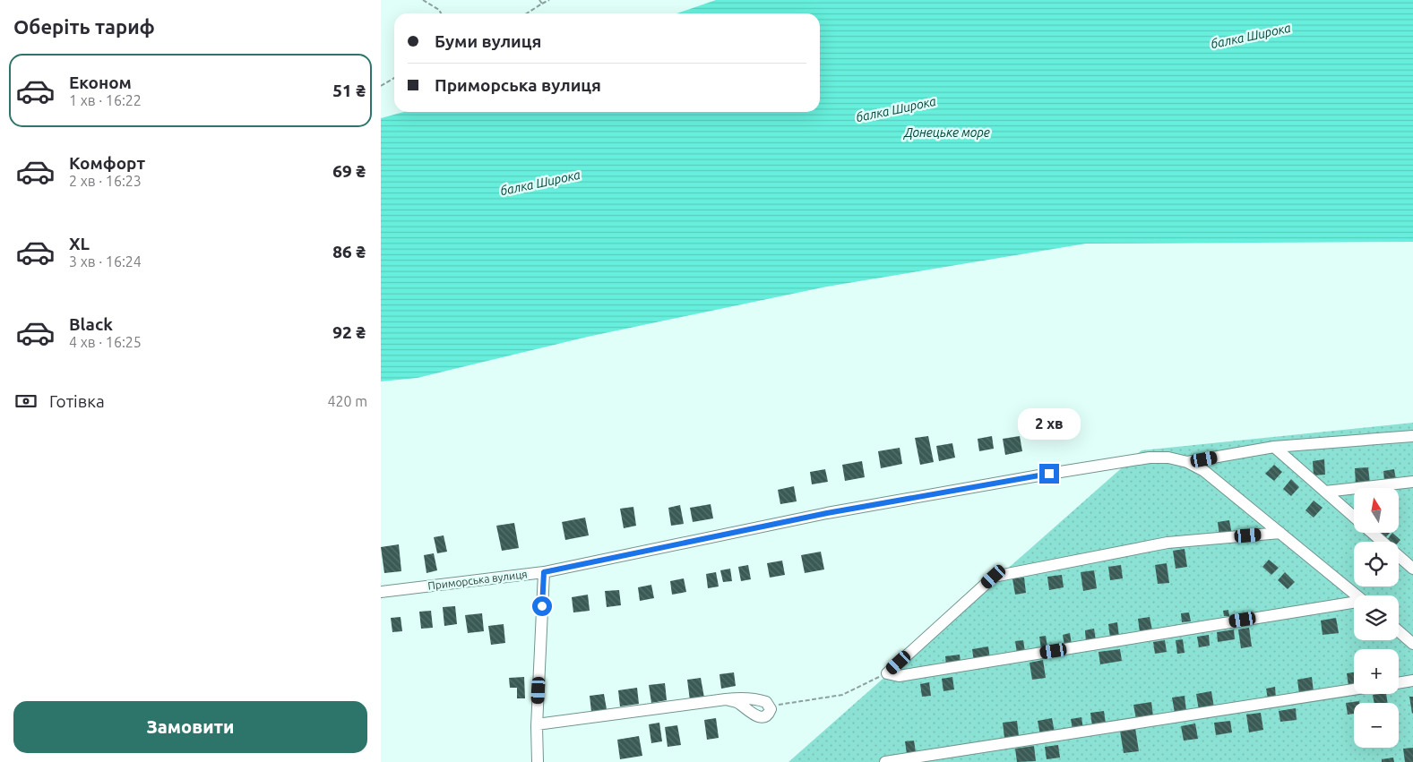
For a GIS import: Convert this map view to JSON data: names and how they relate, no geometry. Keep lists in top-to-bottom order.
{
  "streets": {
    "street": ["Приморська вулиця"]
  },
  "water": ["балка Широка", "Донецьке море"],
  "north": "top",
  "page": {
    "heading": "Оберіть тариф",
    "banner": ["Буми вулиця", "Приморська вулиця"],
    "list": [
      {
        "name": "Економ",
        "note": "1 хв · 16:22",
        "value": "51 ₴"
      },
      {
        "name": "Комфорт",
        "note": "2 хв · 16:23",
        "value": "69 ₴"
      },
      {
        "name": "XL",
        "note": "3 хв · 16:24",
        "value": "86 ₴"
      },
      {
        "name": "Black",
        "note": "4 хв · 16:25",
        "value": "92 ₴"
      }
    ],
    "pay": ["Готівка", "420 m"],
    "bubble": "2 хв",
    "map_buttons": ["+", "−"],
    "buttons": "Замовити"
  }
}
